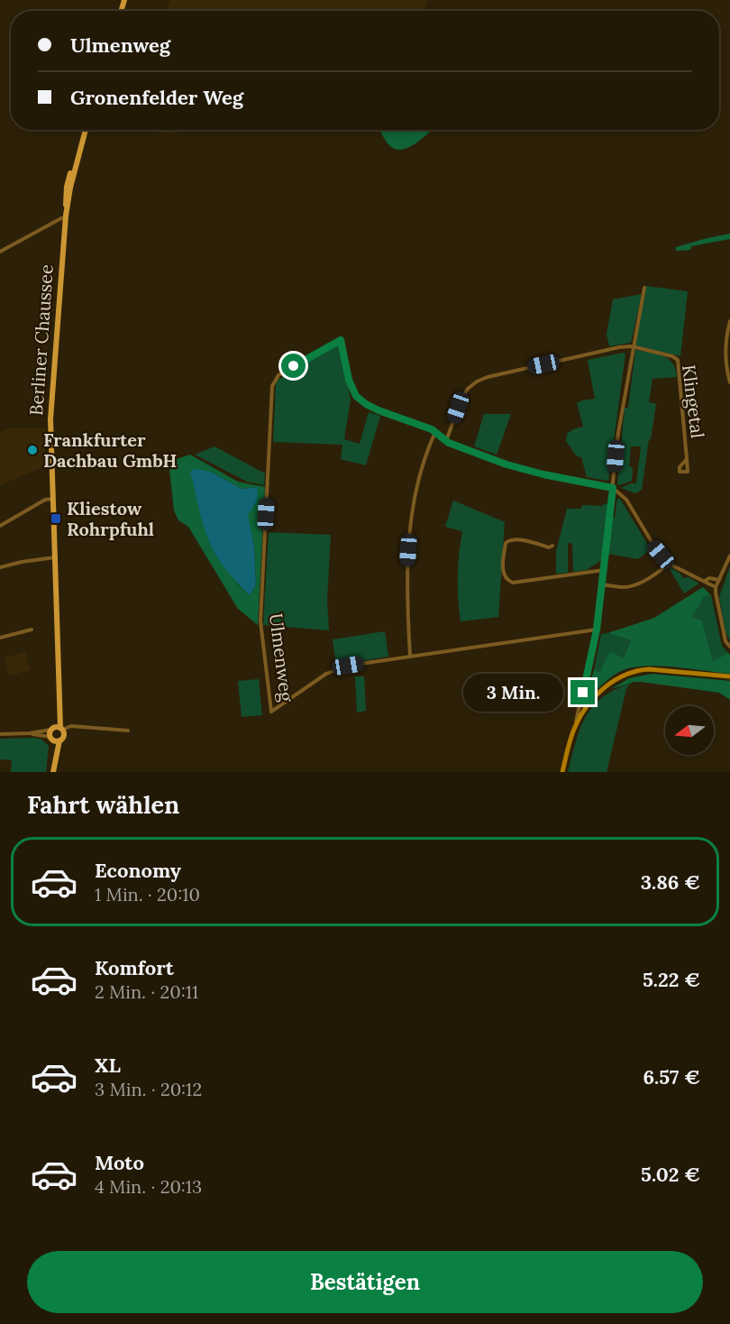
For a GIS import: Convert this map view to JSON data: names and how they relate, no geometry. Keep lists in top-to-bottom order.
{
  "streets": {
    "main road": ["Berliner Chaussee"],
    "street": ["Klingetal", "Ulmenweg"]
  },
  "places": {
    "other": ["Frankfurter Dachbau GmbH"],
    "transit": ["Kliestow Rohrpfuhl"]
  },
  "north": "left",
  "page": {
    "banner": ["Ulmenweg", "Gronenfelder Weg"],
    "bubble": "3 Min.",
    "heading": "Fahrt wählen",
    "list": [
      {
        "name": "Economy",
        "note": "1 Min. · 20:10",
        "value": "3.86 €"
      },
      {
        "name": "Komfort",
        "note": "2 Min. · 20:11",
        "value": "5.22 €"
      },
      {
        "name": "XL",
        "note": "3 Min. · 20:12",
        "value": "6.57 €"
      },
      {
        "name": "Moto",
        "note": "4 Min. · 20:13",
        "value": "5.02 €"
      }
    ],
    "buttons": "Bestätigen"
  }
}
